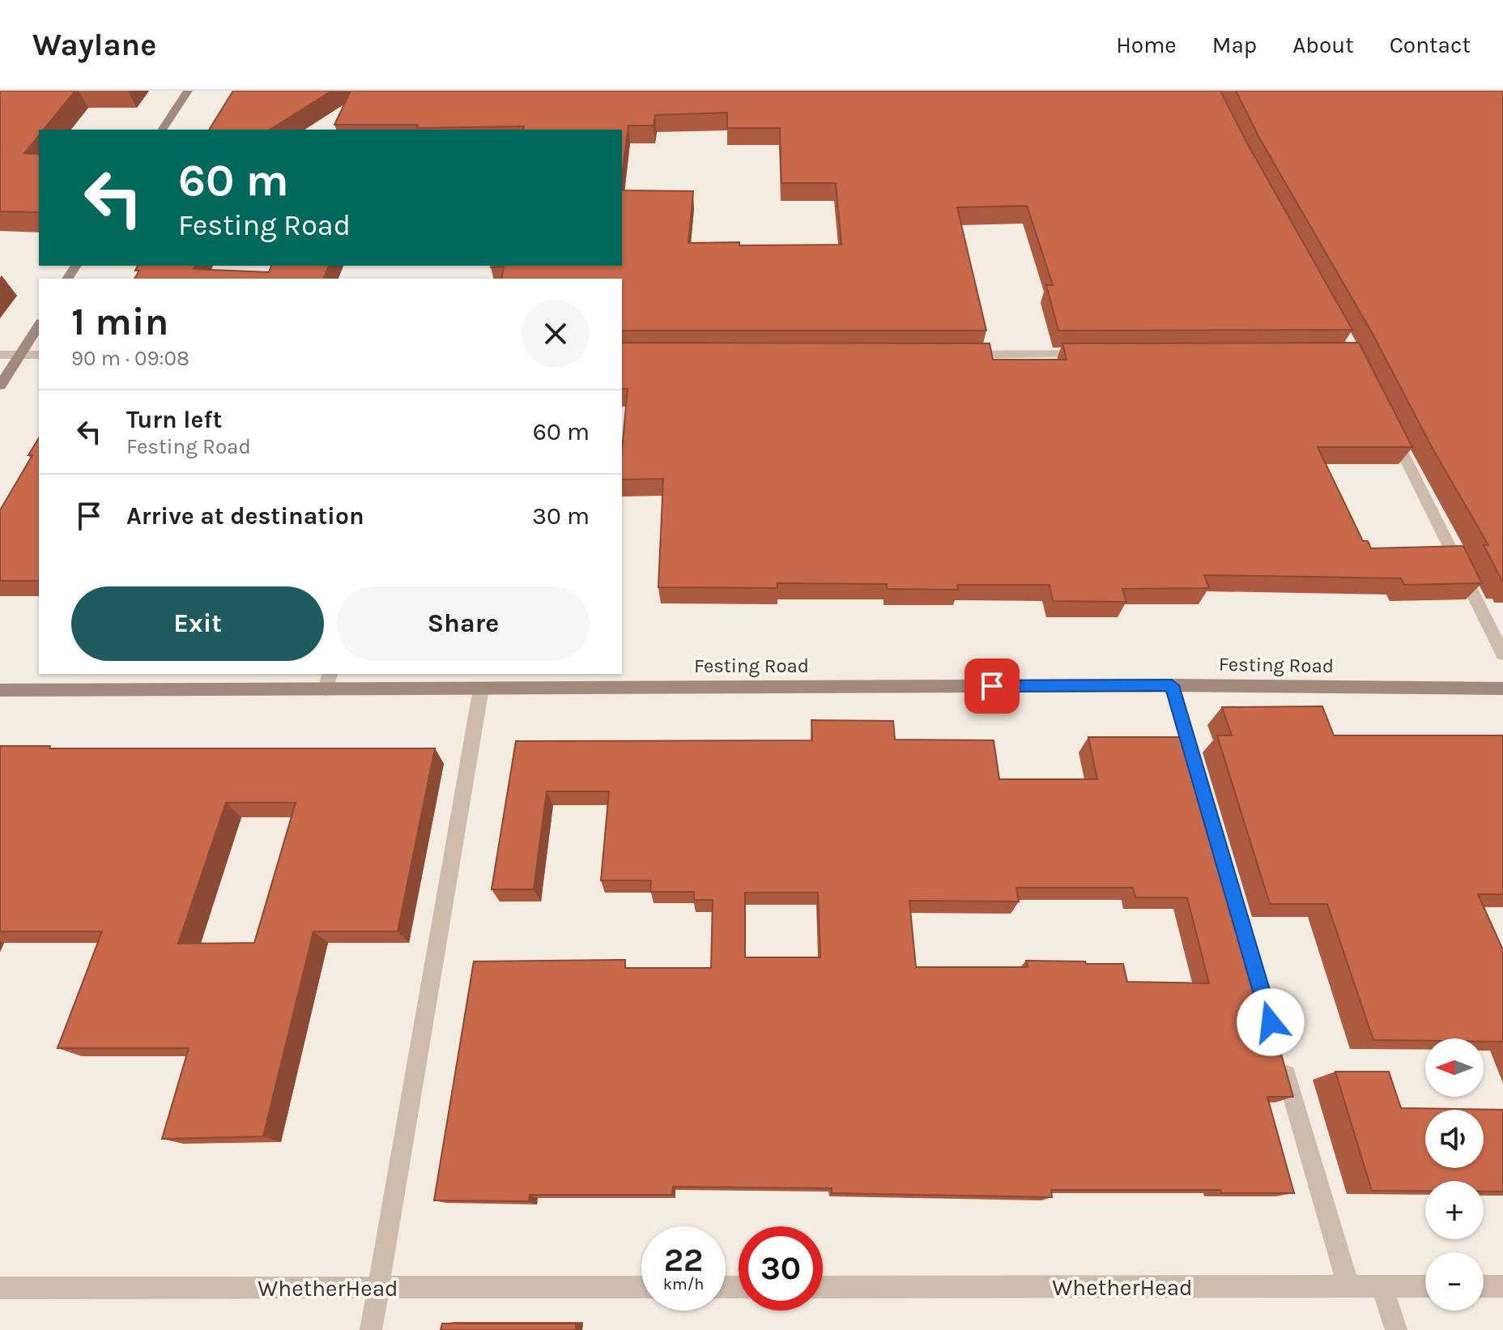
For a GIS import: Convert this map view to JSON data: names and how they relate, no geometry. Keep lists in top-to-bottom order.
{
  "streets": {
    "street": ["Festing Road", "WhetherHead"]
  },
  "north": "left",
  "page": {
    "header": "Waylane",
    "nav": [
      "Home",
      "Map",
      "About",
      "Contact"
    ],
    "turn": ["60 m", "Festing Road"],
    "heading": ["1 min", "90 m · 09:08"],
    "list": [
      {
        "name": "Turn left",
        "note": "Festing Road",
        "value": "60 m"
      },
      {
        "name": "Arrive at destination",
        "value": "30 m"
      }
    ],
    "buttons": ["Exit", "Share"],
    "map_buttons": ["+", "−"],
    "speed": "22 km/h",
    "limit": "30"
  }
}
